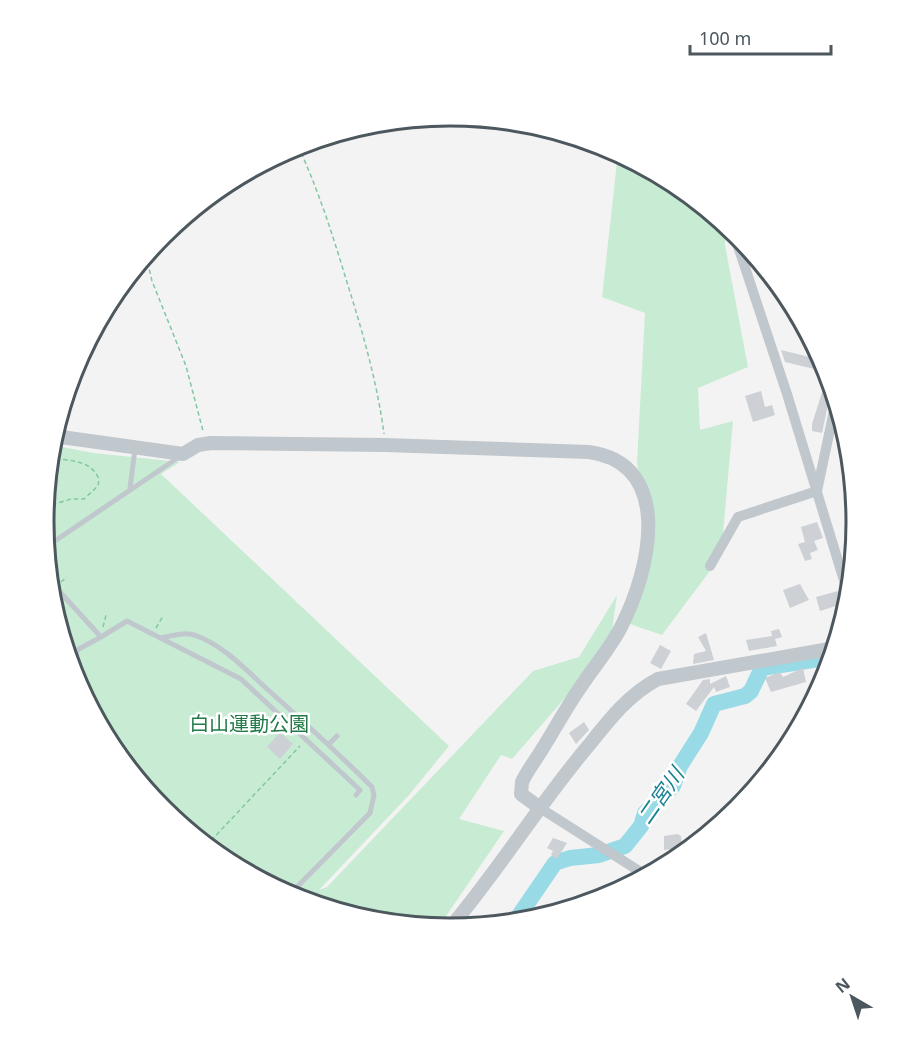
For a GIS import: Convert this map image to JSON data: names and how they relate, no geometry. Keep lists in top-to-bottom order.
{
  "water": ["二宮川"],
  "parks": ["白山運動公園"],
  "scale_bar": "100 m",
  "north": "top left"
}
